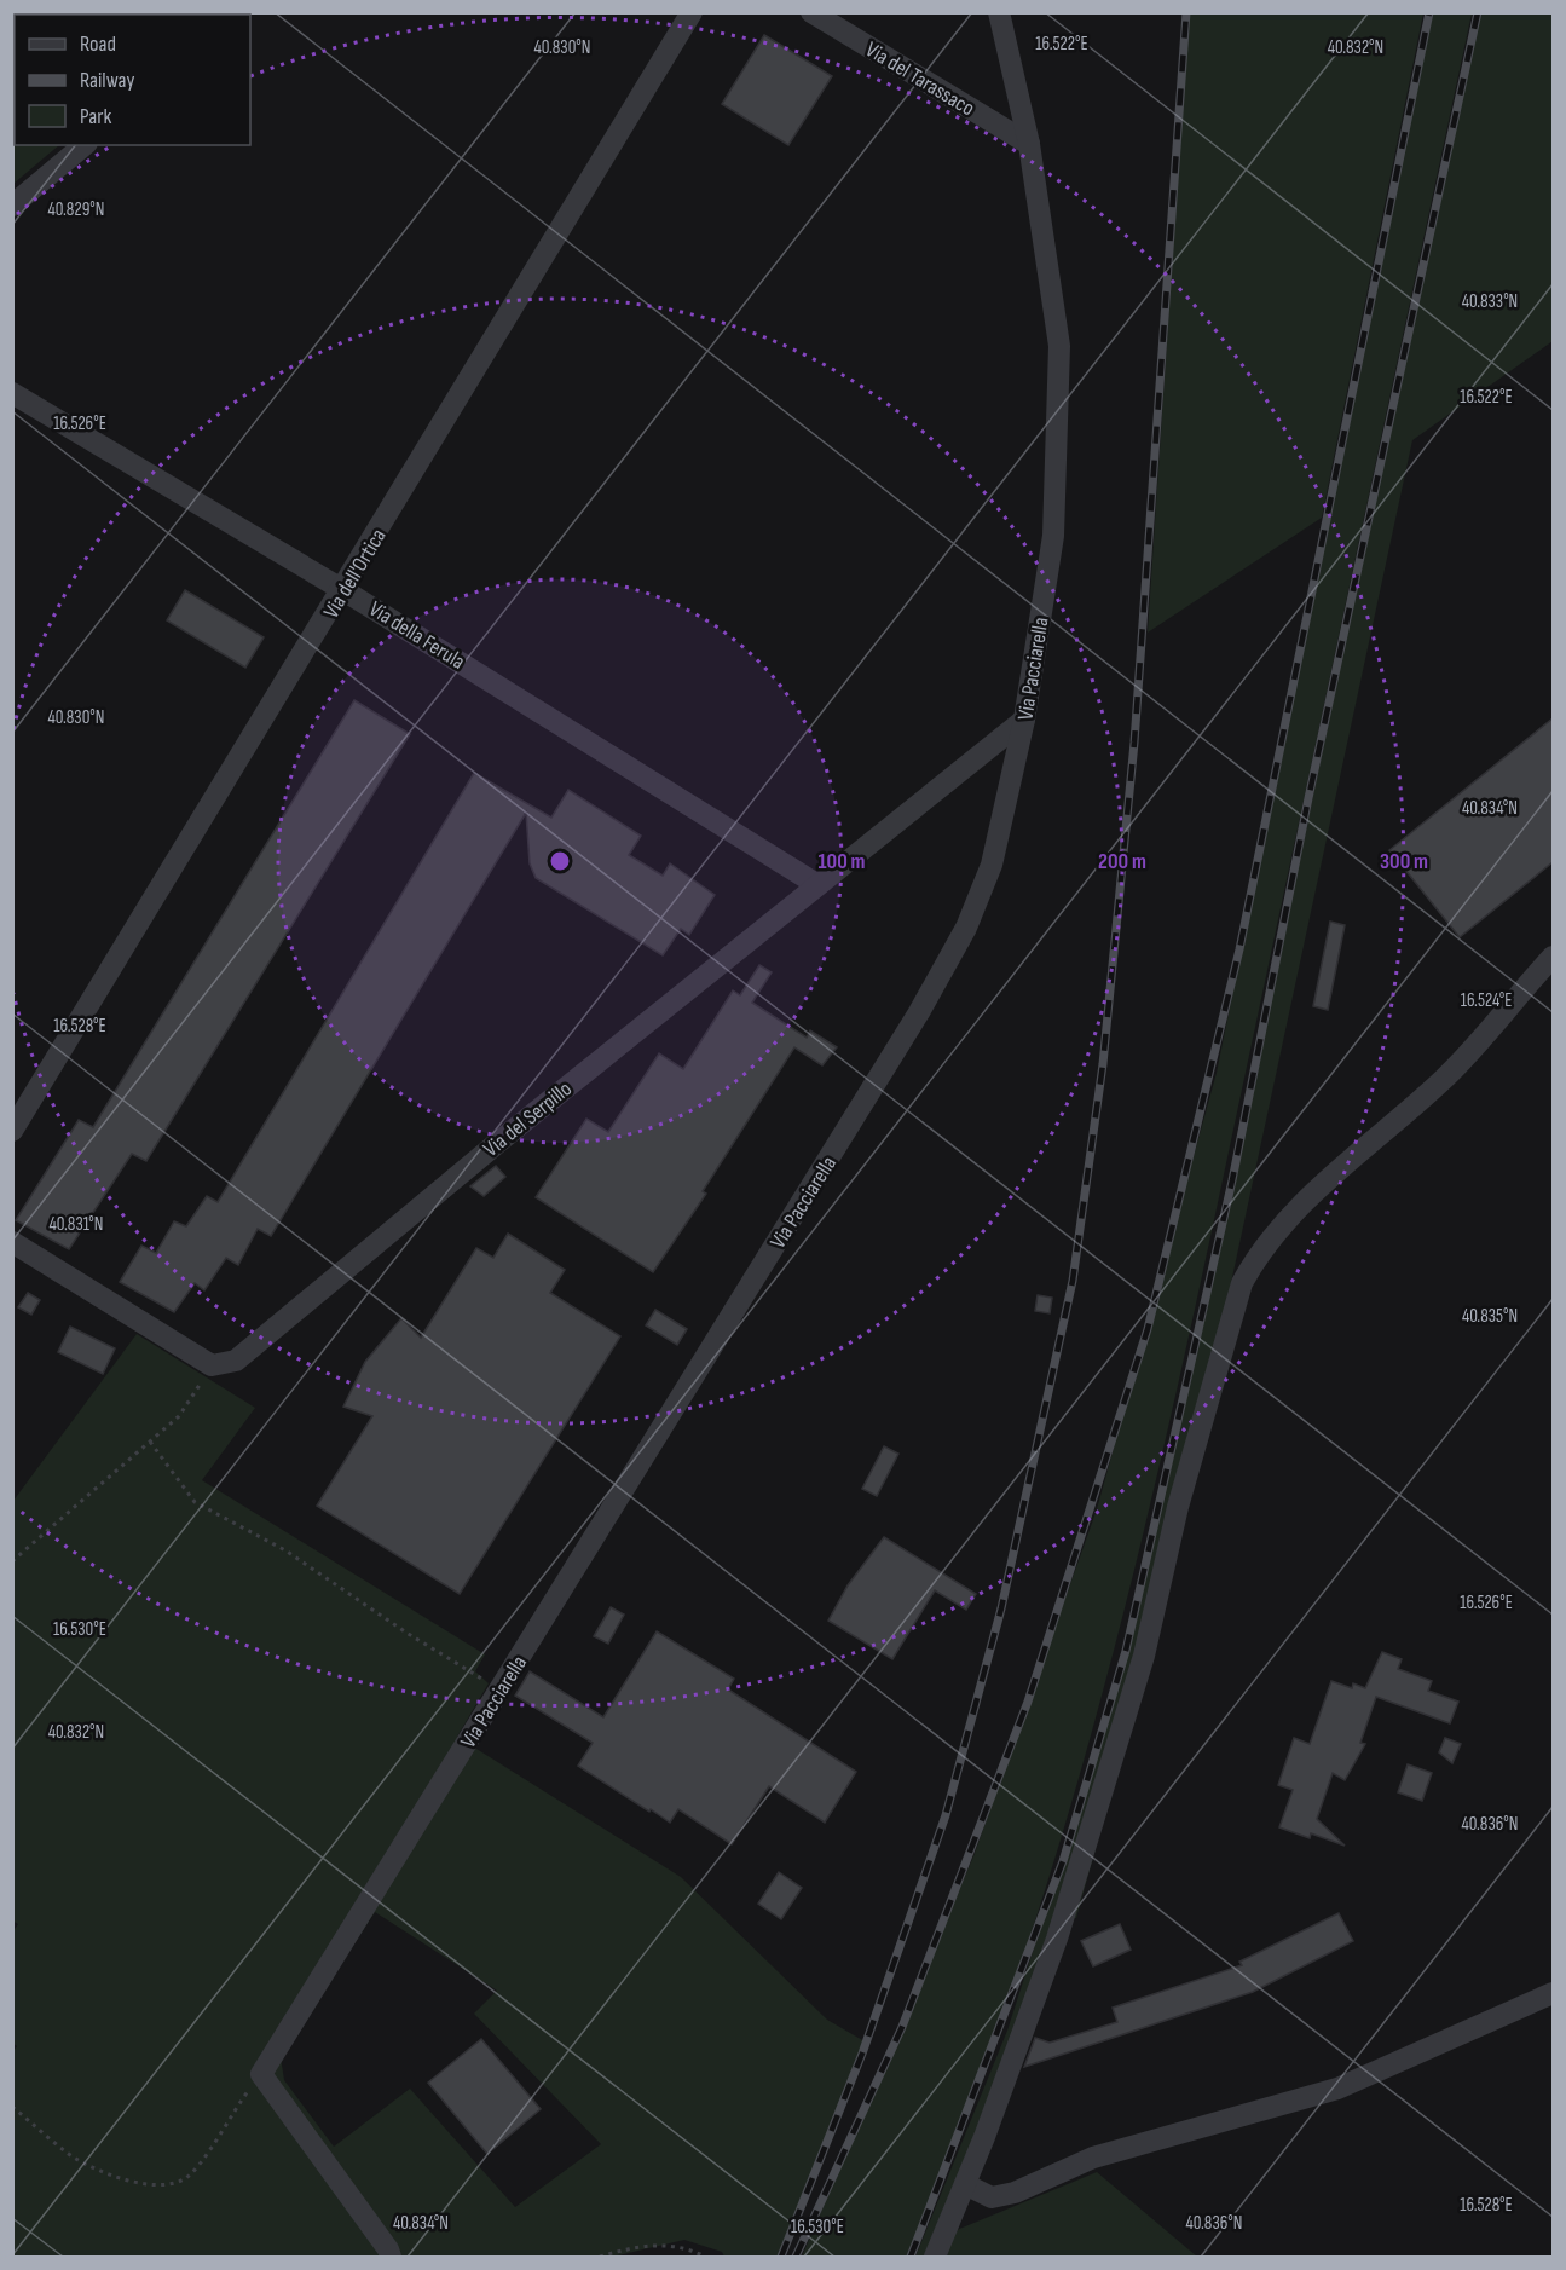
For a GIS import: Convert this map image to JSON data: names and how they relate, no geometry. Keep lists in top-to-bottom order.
{
  "streets": {
    "street": [
      "Via del Tarassaco",
      "Via dell'Ortica",
      "Via della Ferula",
      "Via Pacciarella",
      "Via del Serpillo"
    ]
  },
  "crossings": [
    ["Via del Tarassaco", "Via Pacciarella"],
    ["Via dell'Ortica", "Via della Ferula"],
    ["Via della Ferula", "Via del Serpillo"],
    ["Via Pacciarella", "Via del Serpillo"]
  ],
  "legend": ["Road", "Railway", "Park"],
  "coordinates": [
    "16.522°E",
    "40.830°N",
    "40.832°N",
    "40.829°N",
    "40.833°N",
    "16.526°E",
    "40.834°N",
    "16.524°E",
    "16.528°E",
    "40.831°N",
    "40.835°N",
    "16.530°E",
    "40.836°N"
  ],
  "rings": ["100 m", "200 m", "300 m"]
}
